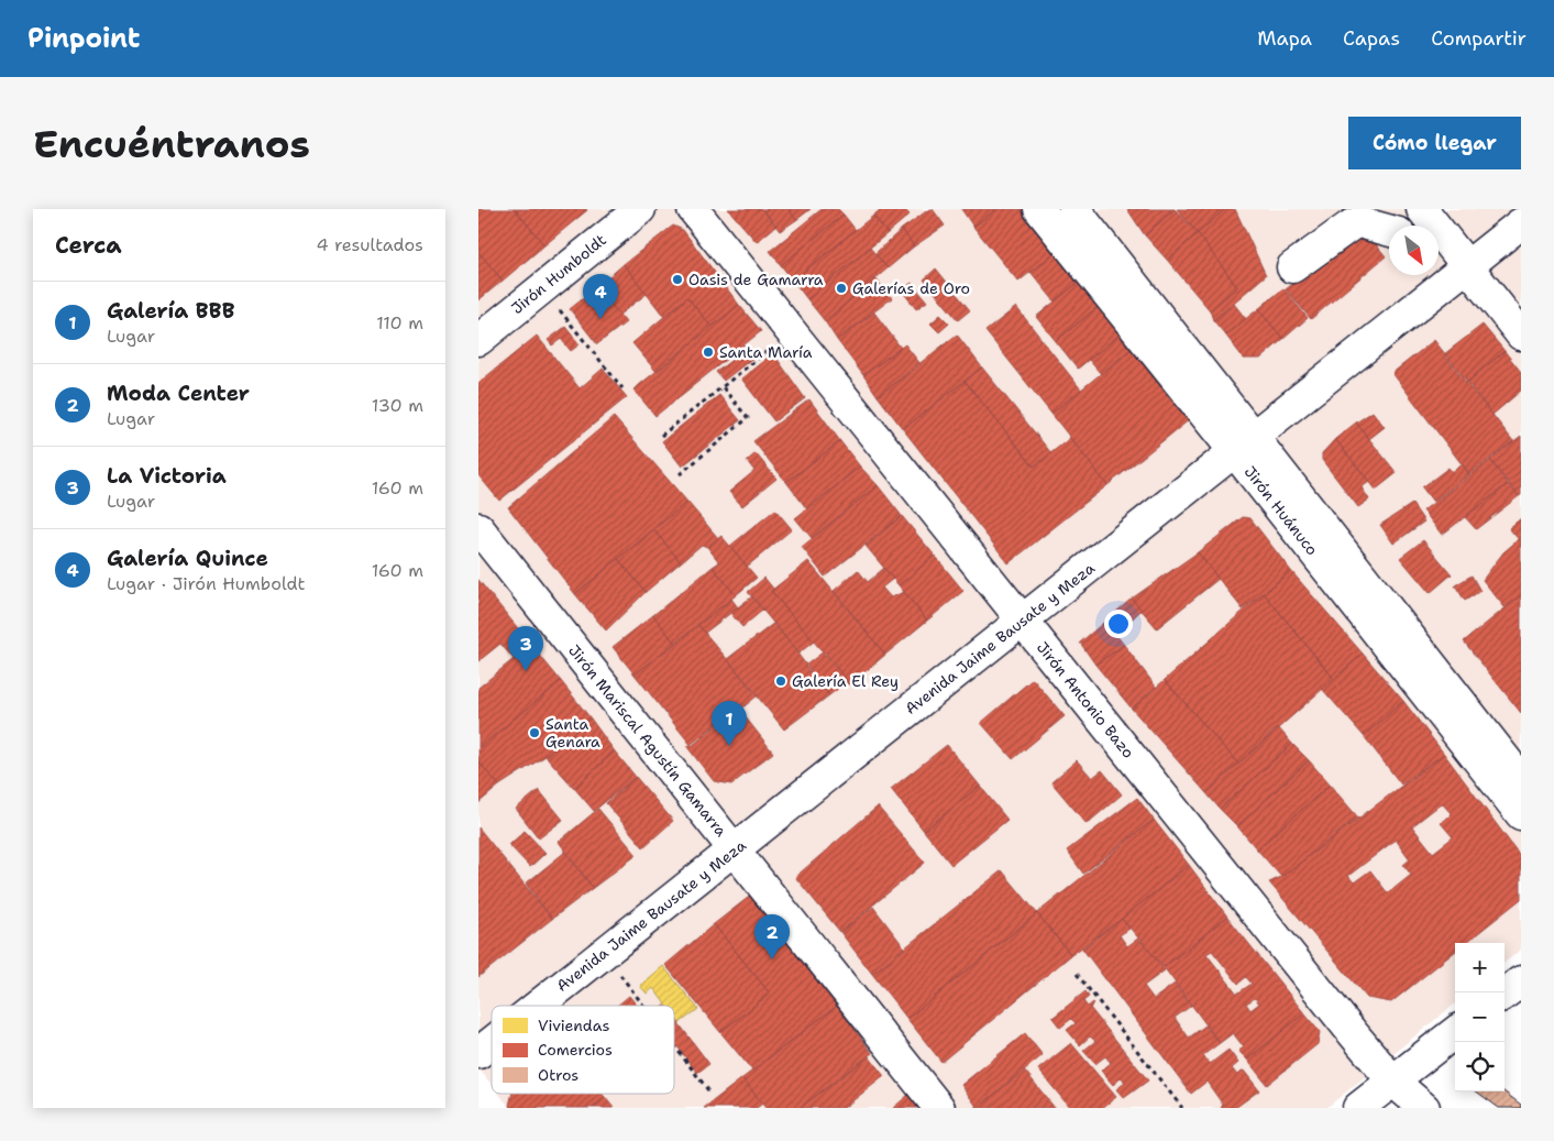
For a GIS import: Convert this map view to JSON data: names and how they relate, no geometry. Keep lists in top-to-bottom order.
{
  "streets": {
    "street": [
      "Jirón Humboldt",
      "Jirón Huánuco",
      "Avenida Jaime Bausate y Meza",
      "Jirón Antonio Bazo",
      "Jirón Mariscal Agustín Gamarra"
    ]
  },
  "crossings": [
    ["Jirón Huánuco", "Avenida Jaime Bausate y Meza"],
    ["Avenida Jaime Bausate y Meza", "Jirón Antonio Bazo"],
    ["Avenida Jaime Bausate y Meza", "Jirón Mariscal Agustín Gamarra"]
  ],
  "places": [
    "Oasis de Gamarra",
    "Galerías de Oro",
    "Santa María",
    "Galería El Rey",
    "Santa Genara"
  ],
  "legend": ["Viviendas", "Comercios", "Otros"],
  "north": "bottom right",
  "page": {
    "header": "Pinpoint",
    "nav": ["Mapa", "Capas", "Compartir"],
    "buttons": "Cómo llegar",
    "title": "Encuéntranos",
    "heading": ["Cerca", "4 resultados"],
    "pins": [
      "4",
      "3",
      "1",
      "2"
    ],
    "list": [
      {
        "mark": "1",
        "name": "Galería BBB",
        "note": "Lugar",
        "value": "110 m"
      },
      {
        "mark": "2",
        "name": "Moda Center",
        "note": "Lugar",
        "value": "130 m"
      },
      {
        "mark": "3",
        "name": "La Victoria",
        "note": "Lugar",
        "value": "160 m"
      },
      {
        "mark": "4",
        "name": "Galería Quince",
        "note": "Lugar · Jirón Humboldt",
        "value": "160 m"
      }
    ],
    "map_buttons": ["+", "−"]
  }
}
